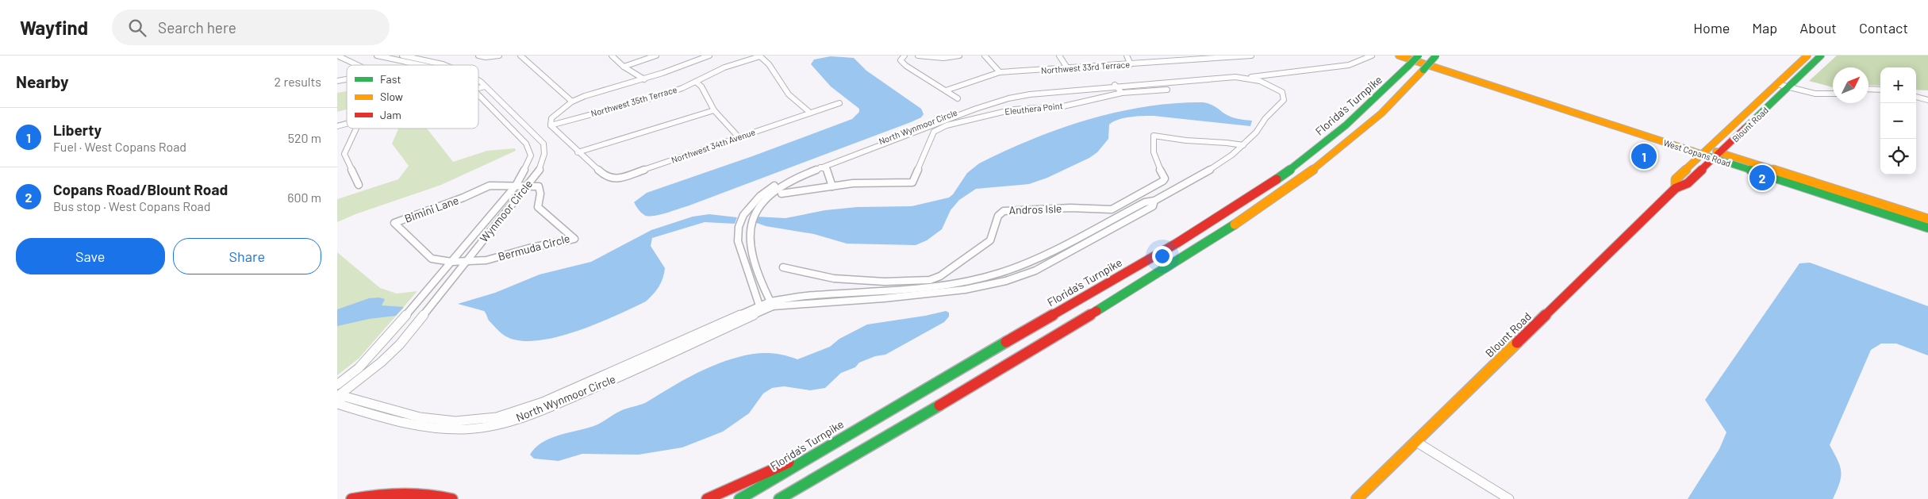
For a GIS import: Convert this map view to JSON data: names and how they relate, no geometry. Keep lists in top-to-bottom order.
{
  "streets": {
    "main road": ["Florida's Turnpike", "Blount Road", "West Copans Road"],
    "street": [
      "Northwest 33rd Terrace",
      "Northwest 35th Terrace",
      "Eleuthera Point",
      "North Wynmoor Circle",
      "Northwest 34th Avenue",
      "Bimini Lane",
      "Andros Isle",
      "Wynmoor Circle",
      "Bermuda Circle"
    ]
  },
  "crossings": [
    ["Florida's Turnpike", "West Copans Road"],
    ["Blount Road", "West Copans Road"],
    ["North Wynmoor Circle", "Andros Isle"],
    ["North Wynmoor Circle", "Wynmoor Circle"],
    ["Bimini Lane", "Wynmoor Circle"],
    ["Bimini Lane", "Bermuda Circle"],
    ["Wynmoor Circle", "Bermuda Circle"]
  ],
  "legend": ["Fast", "Slow", "Jam"],
  "north": "top right",
  "page": {
    "header": "Wayfind",
    "search": "Search here",
    "nav": [
      "Home",
      "Map",
      "About",
      "Contact"
    ],
    "heading": ["Nearby", "2 results"],
    "map_buttons": ["+", "−"],
    "list": [
      {
        "mark": "1",
        "name": "Liberty",
        "note": "Fuel · West Copans Road",
        "value": "520 m"
      },
      {
        "mark": "2",
        "name": "Copans Road/Blount Road",
        "note": "Bus stop · West Copans Road",
        "value": "600 m"
      }
    ],
    "pins": ["1", "2"],
    "buttons": ["Save", "Share"]
  }
}
